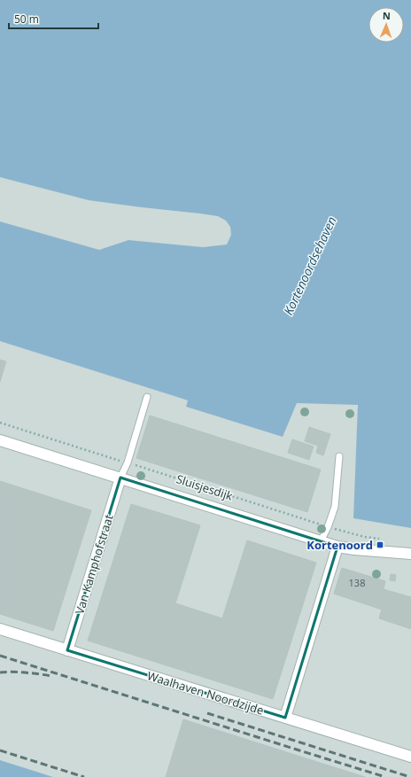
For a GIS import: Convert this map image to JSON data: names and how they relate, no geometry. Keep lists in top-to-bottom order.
{
  "streets": {
    "street": ["Sluisjesdijk", "Van Kamphofstraat", "Waalhaven Noordzijde"]
  },
  "crossings": [
    ["Sluisjesdijk", "Van Kamphofstraat"],
    ["Van Kamphofstraat", "Waalhaven Noordzijde"]
  ],
  "water": ["Kortenoordsehaven"],
  "places": {
    "transit": ["Kortenoord"]
  },
  "house_numbers": ["138"],
  "scale_bar": "50 m",
  "north": "top"
}
